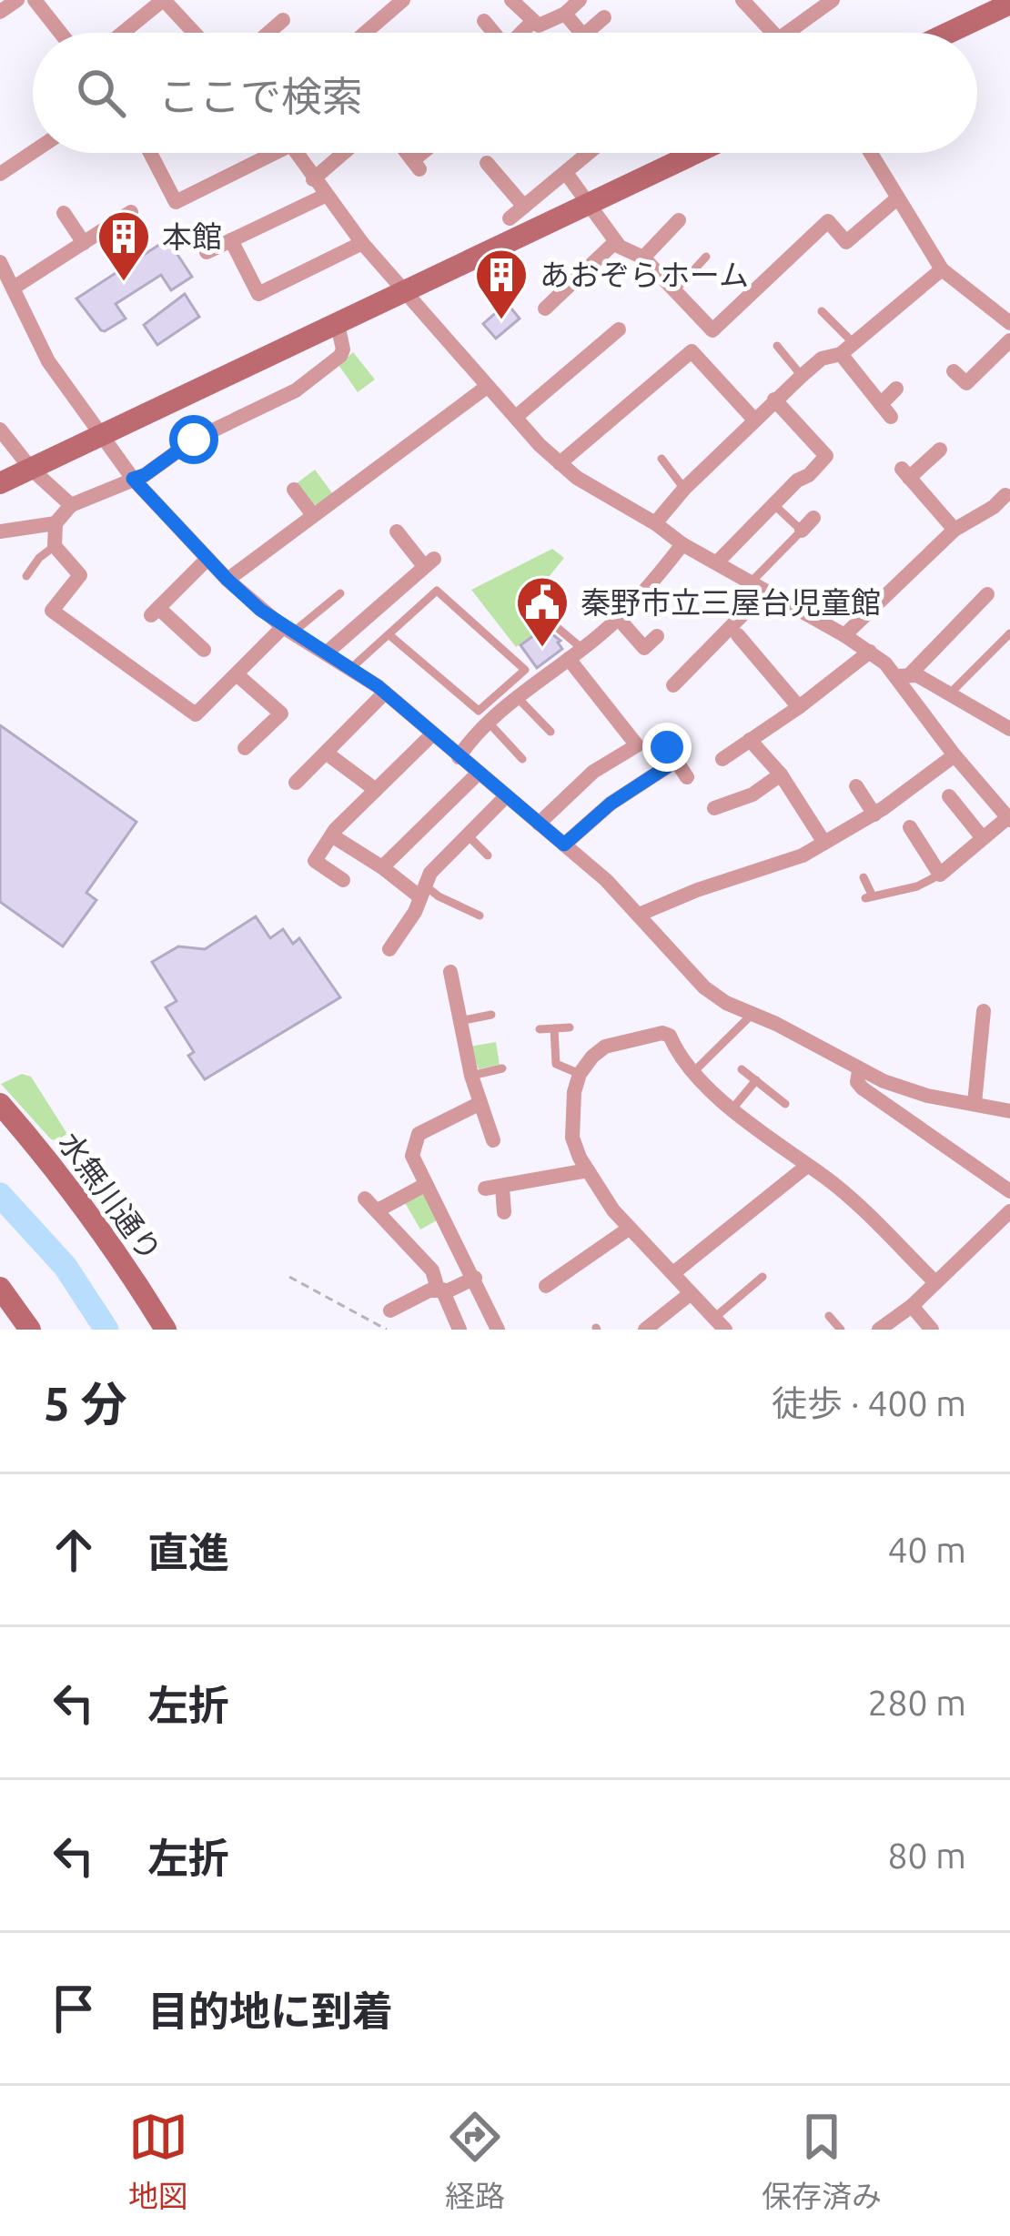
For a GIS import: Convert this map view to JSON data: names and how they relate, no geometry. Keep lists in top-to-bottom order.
{
  "streets": {
    "street": ["水無川通り"]
  },
  "places": {
    "building": ["本館", "あおぞらホーム"],
    "public building": ["秦野市立三屋台児童館"]
  },
  "page": {
    "search": "ここで検索",
    "heading": ["5 分", "徒歩 · 400 m"],
    "list": [
      ["直進", "40 m"],
      ["左折", "280 m"],
      ["左折", "80 m"],
      "目的地に到着"
    ],
    "nav": ["地図", "経路", "保存済み"]
  }
}
